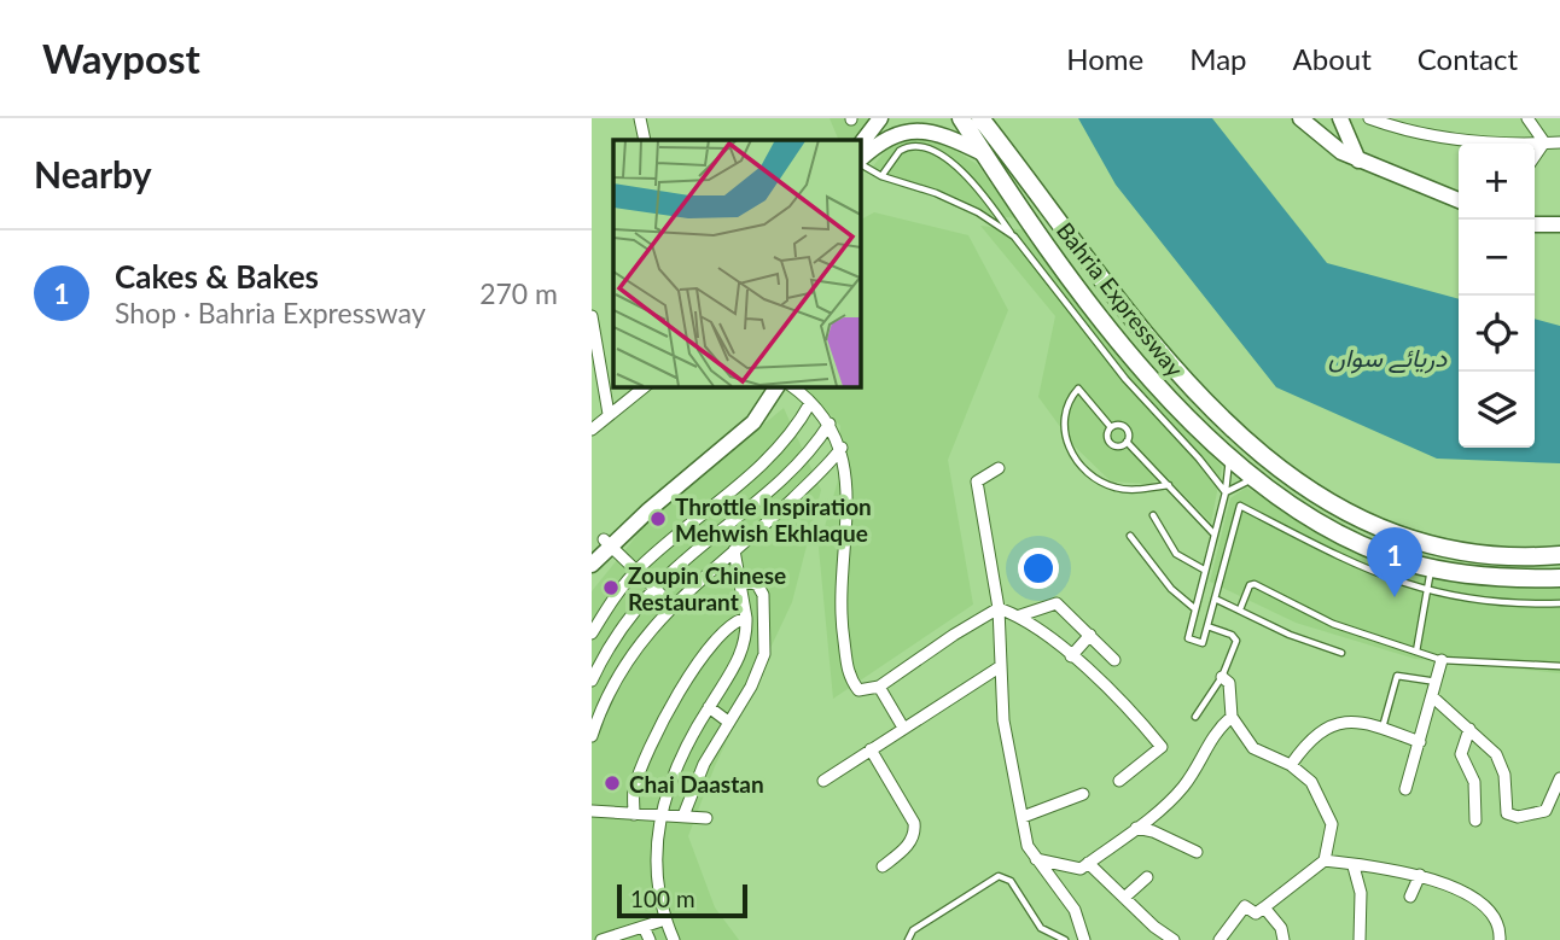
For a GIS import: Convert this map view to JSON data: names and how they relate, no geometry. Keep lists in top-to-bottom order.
{
  "streets": {
    "main road": ["Bahria Expressway"]
  },
  "water": ["دریائے سواں"],
  "places": ["Throttle Inspiration Mehwish Ekhlaque", "Zoupin Chinese Restaurant", "Chai Daastan"],
  "scale_bar": "100 m",
  "page": {
    "header": "Waypost",
    "nav": [
      "Home",
      "Map",
      "About",
      "Contact"
    ],
    "heading": "Nearby",
    "map_buttons": ["+", "−"],
    "list": [
      {
        "mark": "1",
        "name": "Cakes & Bakes",
        "note": "Shop · Bahria Expressway",
        "value": "270 m"
      }
    ],
    "pins": "1",
    "scale": "100 m"
  }
}
